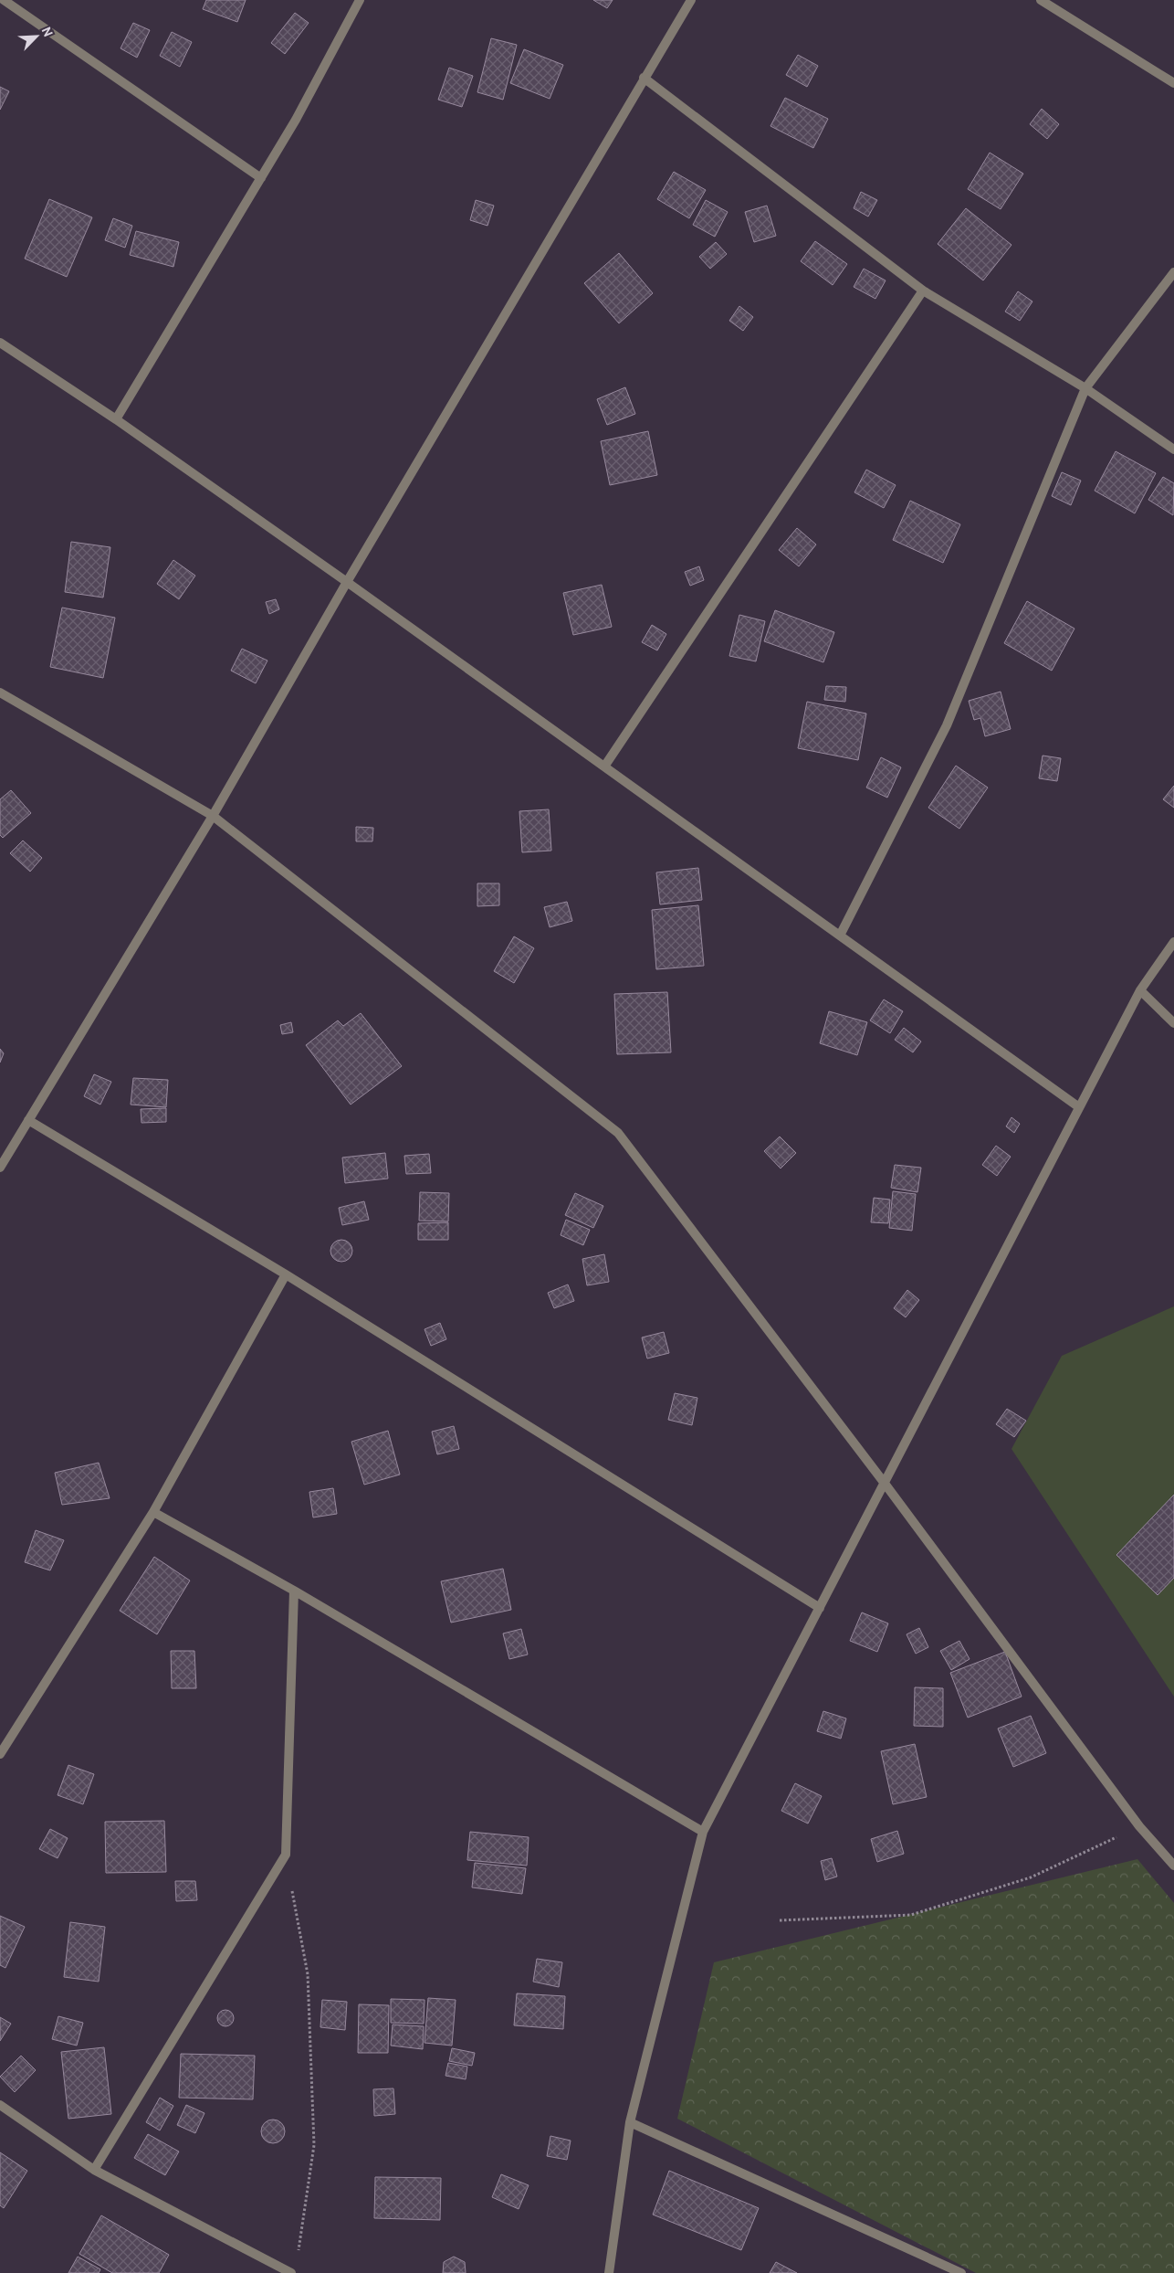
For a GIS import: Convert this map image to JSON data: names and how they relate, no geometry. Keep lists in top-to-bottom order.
{
  "north": "top right"
}
